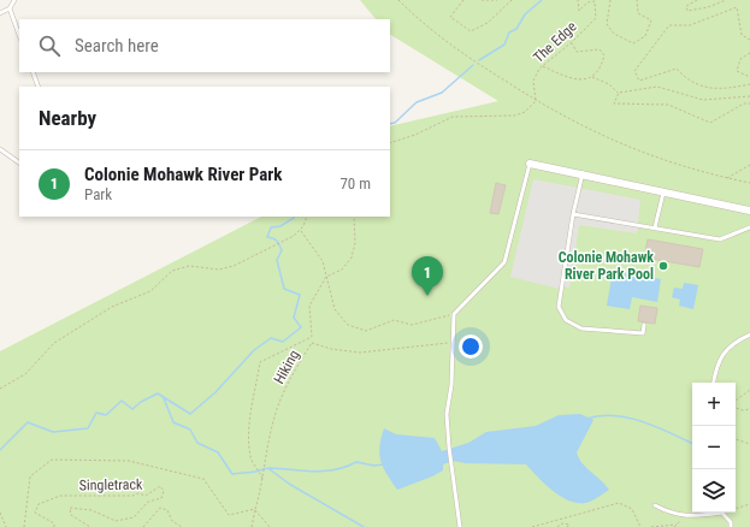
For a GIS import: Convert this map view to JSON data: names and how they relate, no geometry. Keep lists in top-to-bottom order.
{
  "streets": {
    "path": ["The Edge", "Hiking", "Singletrack"]
  },
  "places": ["Colonie Mohawk River Park Pool"],
  "page": {
    "search": "Search here",
    "heading": "Nearby",
    "list": [
      {
        "mark": "1",
        "name": "Colonie Mohawk River Park",
        "note": "Park",
        "value": "70 m"
      }
    ],
    "pins": "1",
    "map_buttons": ["+", "−"]
  }
}
